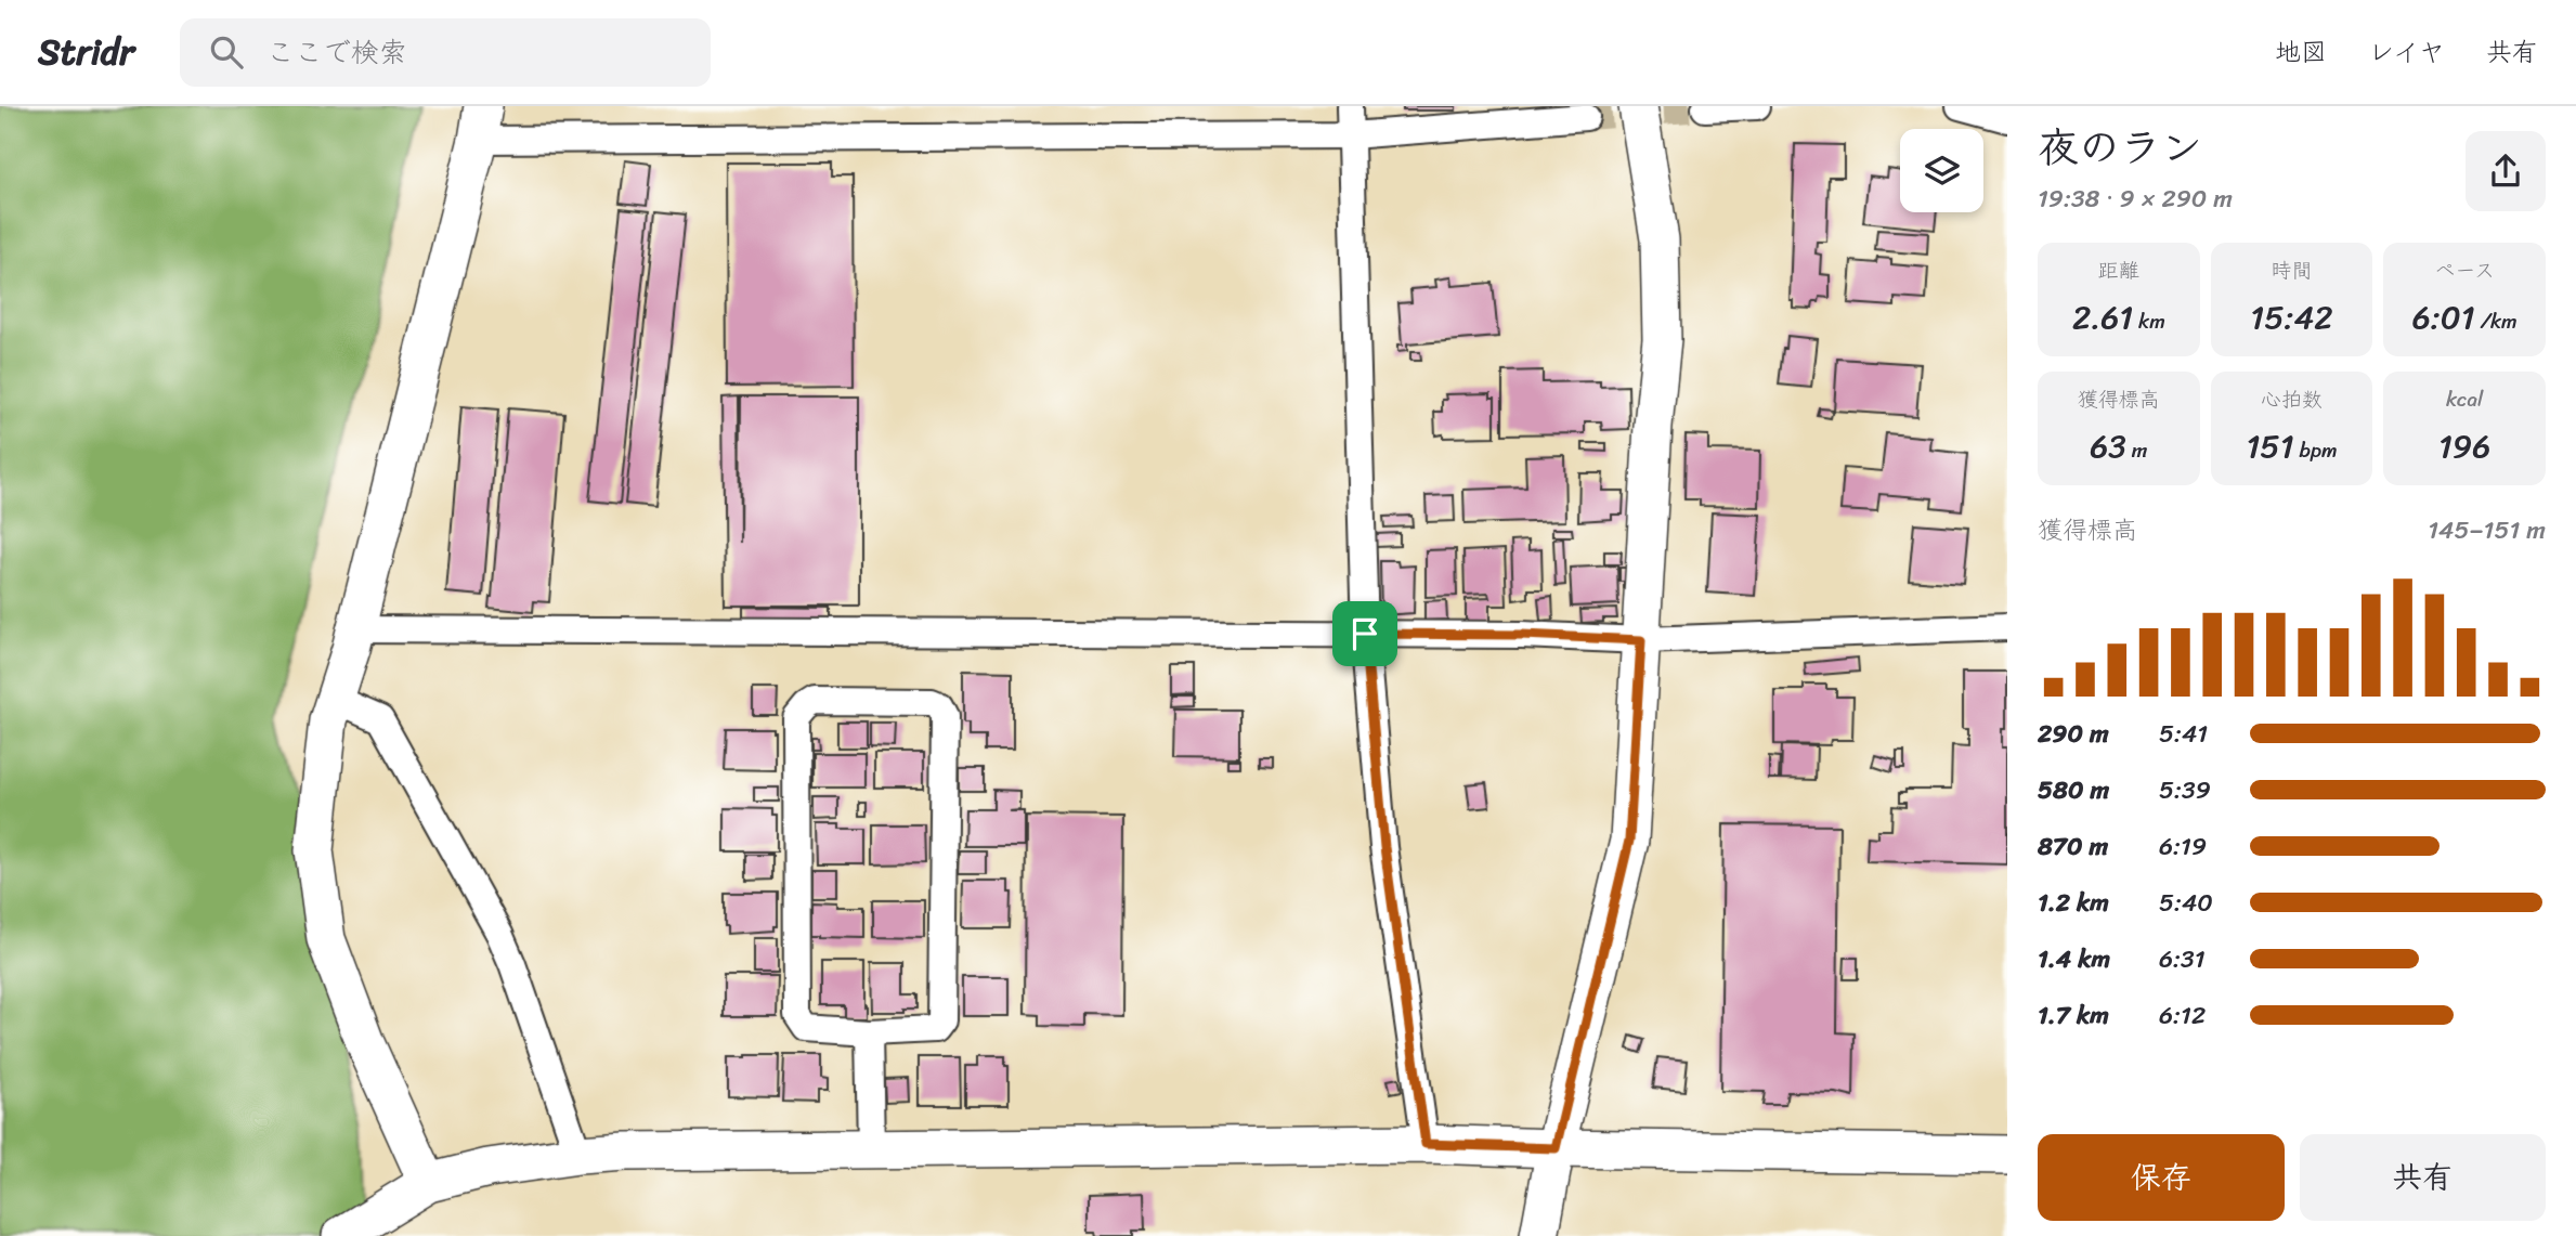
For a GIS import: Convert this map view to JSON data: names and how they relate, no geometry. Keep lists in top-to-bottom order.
{
  "page": {
    "header": "Stridr",
    "search": "ここで検索",
    "nav": ["地図", "レイヤ", "共有"],
    "heading": ["夜のラン", "19:38 · 9 × 290 m"],
    "stats": [
      ["距離", "2.61 km"],
      ["時間", "15:42"],
      ["ペース", "6:01 /km"],
      ["獲得標高", "63 m"],
      ["心拍数", "151 bpm"],
      ["kcal", "196"]
    ],
    "chart": ["獲得標高", "145–151 m"],
    "list": [
      {
        "name": "290 m",
        "note": "5:41"
      },
      {
        "name": "580 m",
        "note": "5:39"
      },
      {
        "name": "870 m",
        "note": "6:19"
      },
      {
        "name": "1.2 km",
        "note": "5:40"
      },
      {
        "name": "1.4 km",
        "note": "6:31"
      },
      {
        "name": "1.7 km",
        "note": "6:12"
      }
    ],
    "buttons": ["保存", "共有"]
  }
}
